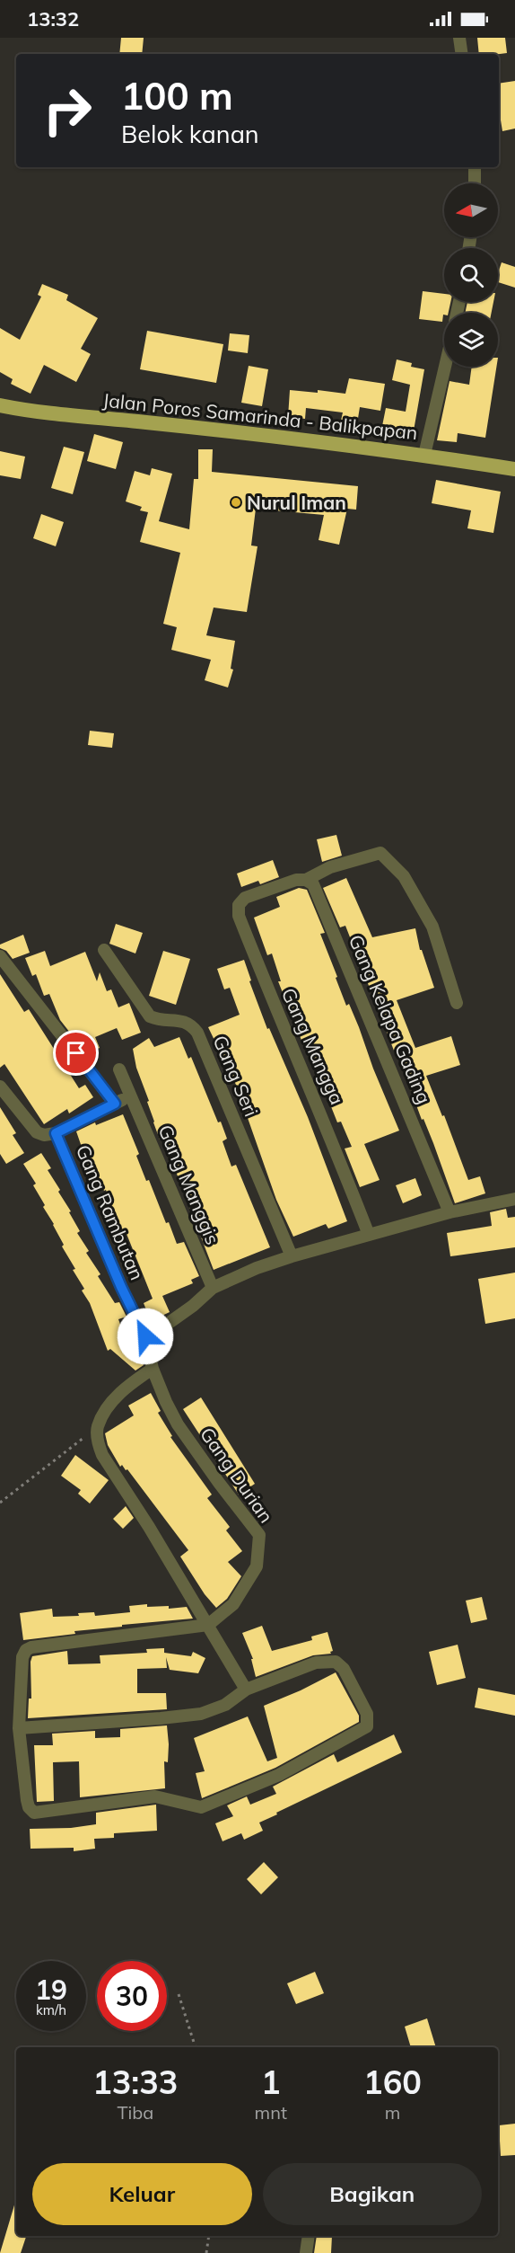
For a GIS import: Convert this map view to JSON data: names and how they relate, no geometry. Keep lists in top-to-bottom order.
{
  "streets": {
    "highway": ["Jalan Poros Samarinda - Balikpapan"],
    "street": [
      "Gang Kelapa Gading",
      "Gang Mangga",
      "Gang Seri",
      "Gang Manggis",
      "Gang Rambutan",
      "Gang Durian"
    ]
  },
  "crossings": [
    ["Gang Kelapa Gading", "Gang Mangga"],
    ["Gang Rambutan", "Gang Durian"]
  ],
  "places": ["Nurul Iman"],
  "north": "left",
  "page": {
    "status": "13:32",
    "turn": ["100 m", "Belok kanan"],
    "speed": "19 km/h",
    "limit": "30",
    "eta": [
      "13:33",
      "Tiba",
      "1",
      "mnt",
      "160",
      "m"
    ],
    "buttons": ["Keluar", "Bagikan"]
  }
}
